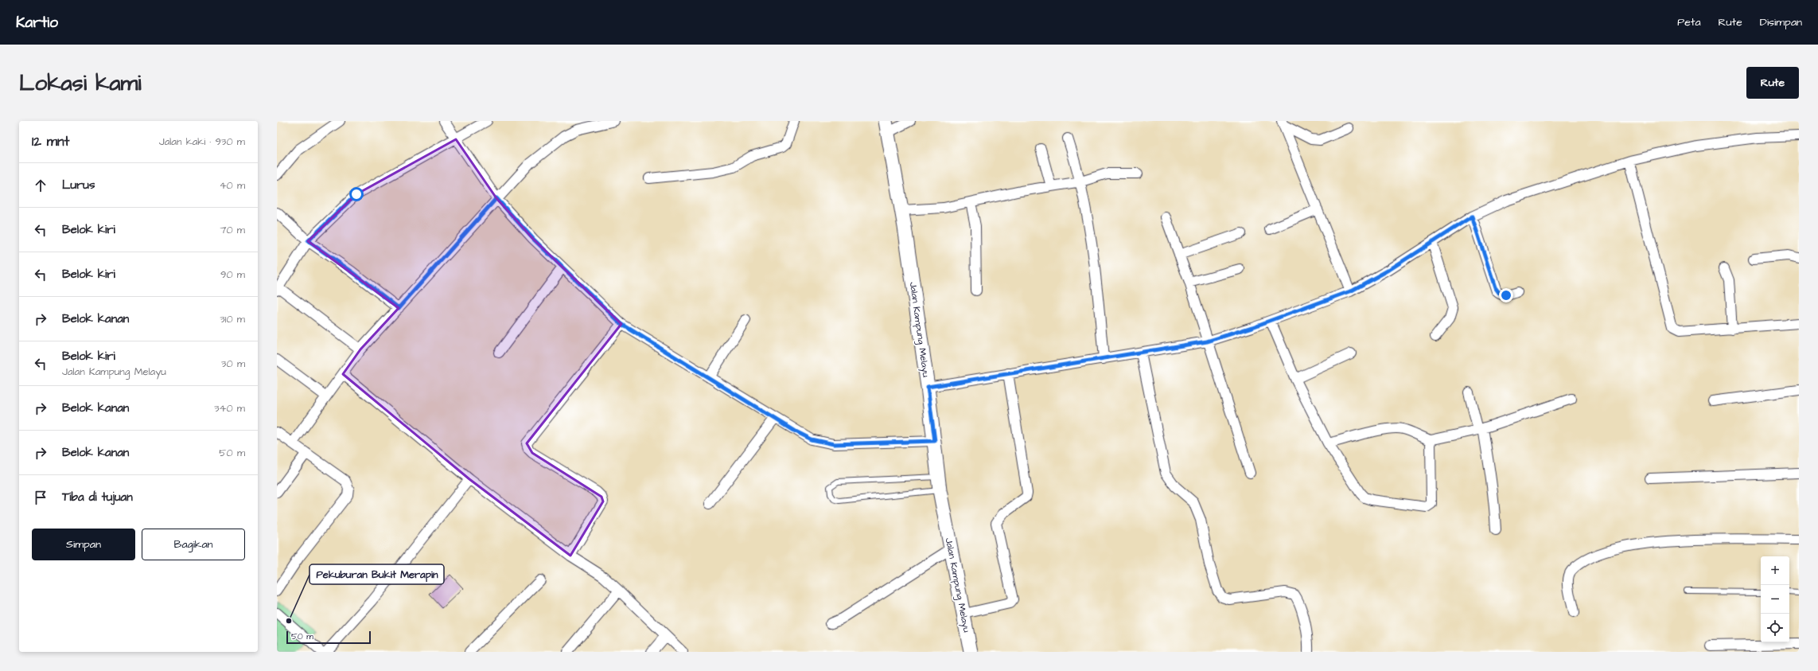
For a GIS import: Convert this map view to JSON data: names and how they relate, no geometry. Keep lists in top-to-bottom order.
{
  "streets": {
    "main road": ["Jalan Kampung Melayu"]
  },
  "places": ["Pekuburan Bukit Merapin"],
  "scale_bar": "50 m",
  "page": {
    "header": "Kartio",
    "nav": ["Peta", "Rute", "Disimpan"],
    "buttons": [
      "Rute",
      ["Simpan", "Bagikan"]
    ],
    "title": "Lokasi kami",
    "heading": ["12 mnt", "Jalan kaki · 930 m"],
    "list": [
      ["Lurus", "40 m"],
      ["Belok kiri", "70 m"],
      ["Belok kiri", "90 m"],
      ["Belok kanan", "310 m"],
      ["Belok kiri", "Jalan Kampung Melayu", "30 m"],
      ["Belok kanan", "340 m"],
      ["Belok kanan", "50 m"],
      "Tiba di tujuan"
    ],
    "map_buttons": ["+", "−"],
    "scale": "50 m"
  }
}
